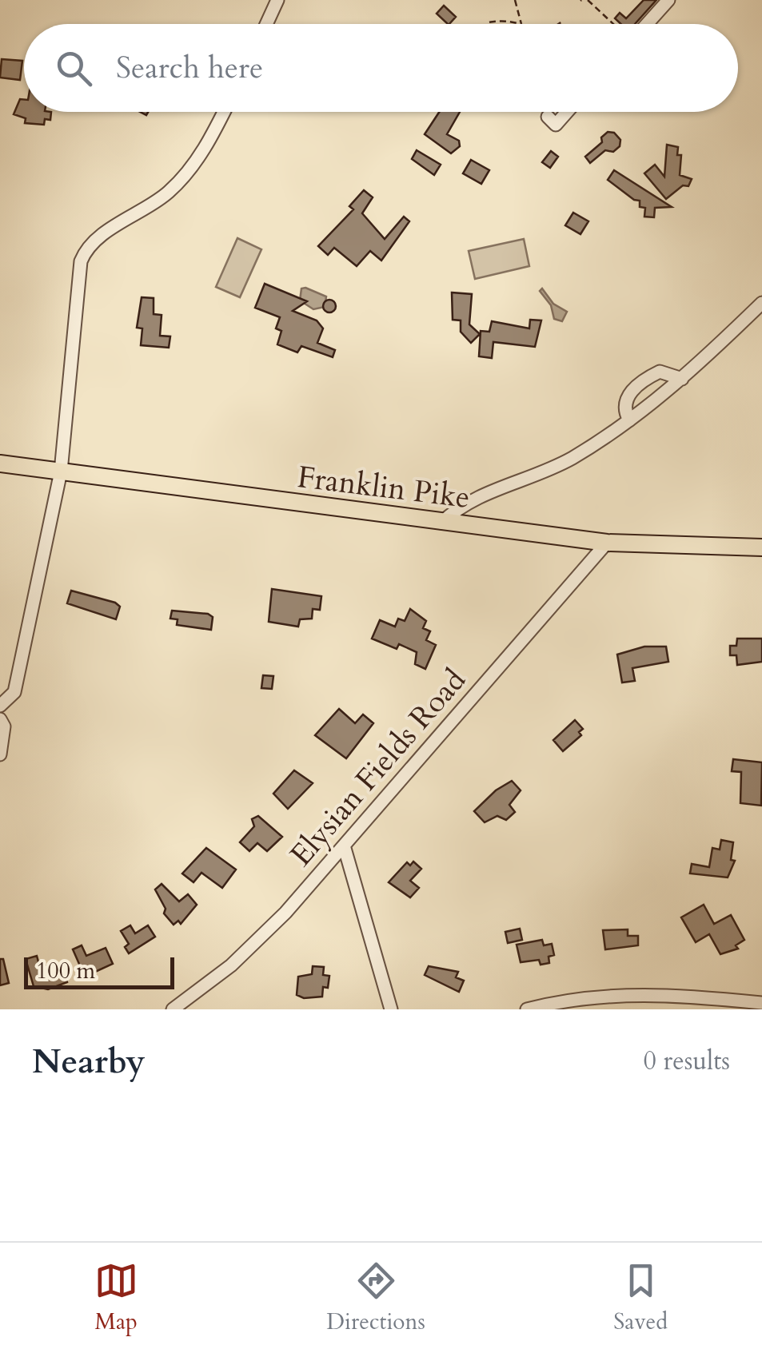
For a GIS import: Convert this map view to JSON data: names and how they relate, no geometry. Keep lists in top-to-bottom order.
{
  "streets": {
    "main road": ["Franklin Pike"],
    "street": ["Elysian Fields Road"]
  },
  "crossings": [
    ["Franklin Pike", "Elysian Fields Road"]
  ],
  "scale_bar": "100 m",
  "page": {
    "search": "Search here",
    "scale": "100 m",
    "heading": ["Nearby", "0 results"],
    "nav": ["Map", "Directions", "Saved"]
  }
}
